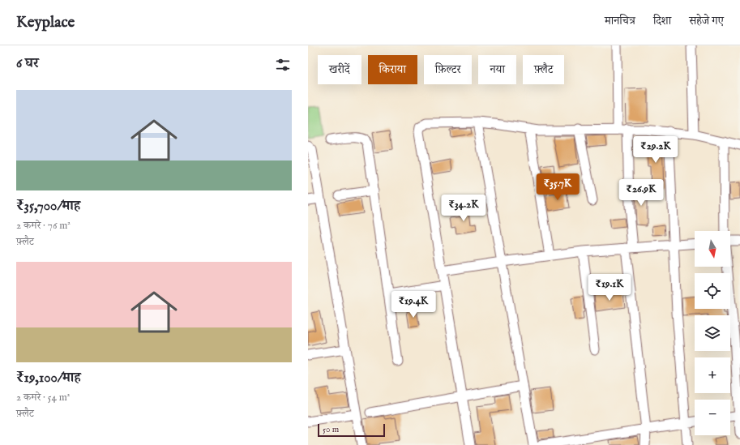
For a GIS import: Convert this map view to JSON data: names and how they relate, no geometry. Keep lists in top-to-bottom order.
{
  "scale_bar": "50 m",
  "north": "bottom",
  "page": {
    "header": "Keyplace",
    "nav": ["मानचित्र", "दिशा", "सहेजे गए"],
    "heading": "6 घर",
    "chip": [
      "खरीदें",
      "किराया",
      "फ़िल्टर",
      "नया",
      "फ़्लैट"
    ],
    "list": [
      {
        "name": "₹35,700/माह",
        "note": "2 कमरे · 76 m² · फ़्लैट"
      },
      {
        "name": "₹19,100/माह",
        "note": "2 कमरे · 54 m² · फ़्लैट"
      }
    ],
    "price": [
      "₹29.2K",
      "₹35.7K",
      "₹26.9K",
      "₹34.2K",
      "₹19.1K",
      "₹19.4K"
    ],
    "map_buttons": ["+", "−"],
    "scale": "50 m"
  }
}
